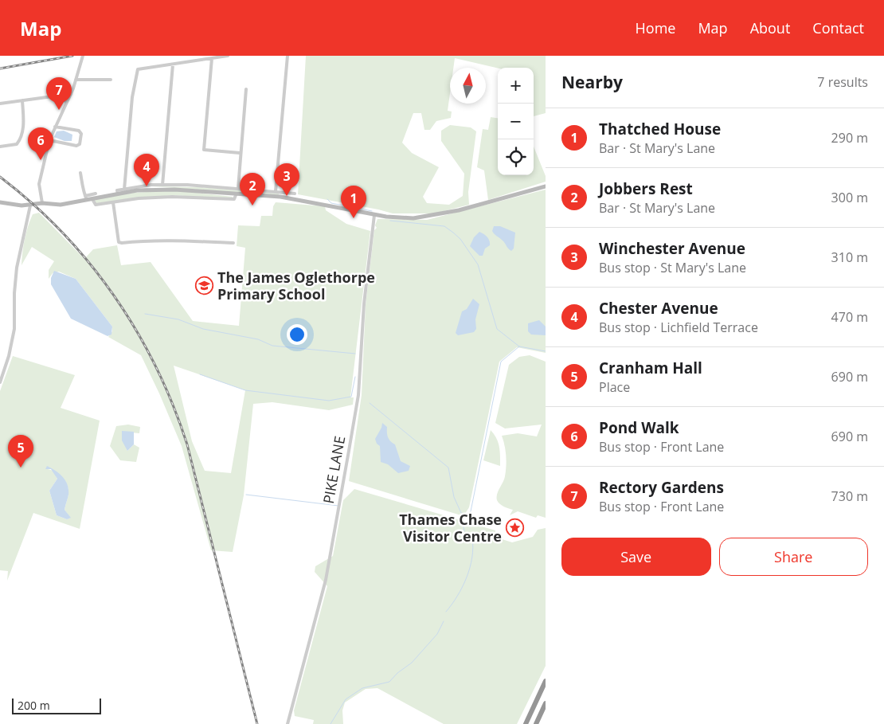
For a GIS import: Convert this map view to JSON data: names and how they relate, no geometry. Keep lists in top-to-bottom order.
{
  "streets": {
    "street": ["PIKE LANE"]
  },
  "places": {
    "school or university": ["The James Oglethorpe Primary School"],
    "place": ["Thames Chase Visitor Centre"]
  },
  "scale_bar": "200 m",
  "north": "top",
  "page": {
    "header": "Map",
    "nav": [
      "Home",
      "Map",
      "About",
      "Contact"
    ],
    "heading": ["Nearby", "7 results"],
    "map_buttons": ["+", "−"],
    "pins": [
      "7",
      "6",
      "4",
      "3",
      "2",
      "1",
      "5"
    ],
    "list": [
      {
        "mark": "1",
        "name": "Thatched House",
        "note": "Bar · St Mary's Lane",
        "value": "290 m"
      },
      {
        "mark": "2",
        "name": "Jobbers Rest",
        "note": "Bar · St Mary's Lane",
        "value": "300 m"
      },
      {
        "mark": "3",
        "name": "Winchester Avenue",
        "note": "Bus stop · St Mary's Lane",
        "value": "310 m"
      },
      {
        "mark": "4",
        "name": "Chester Avenue",
        "note": "Bus stop · Lichfield Terrace",
        "value": "470 m"
      },
      {
        "mark": "5",
        "name": "Cranham Hall",
        "note": "Place",
        "value": "690 m"
      },
      {
        "mark": "6",
        "name": "Pond Walk",
        "note": "Bus stop · Front Lane",
        "value": "690 m"
      },
      {
        "mark": "7",
        "name": "Rectory Gardens",
        "note": "Bus stop · Front Lane",
        "value": "730 m"
      }
    ],
    "buttons": ["Save", "Share"],
    "scale": "200 m"
  }
}
